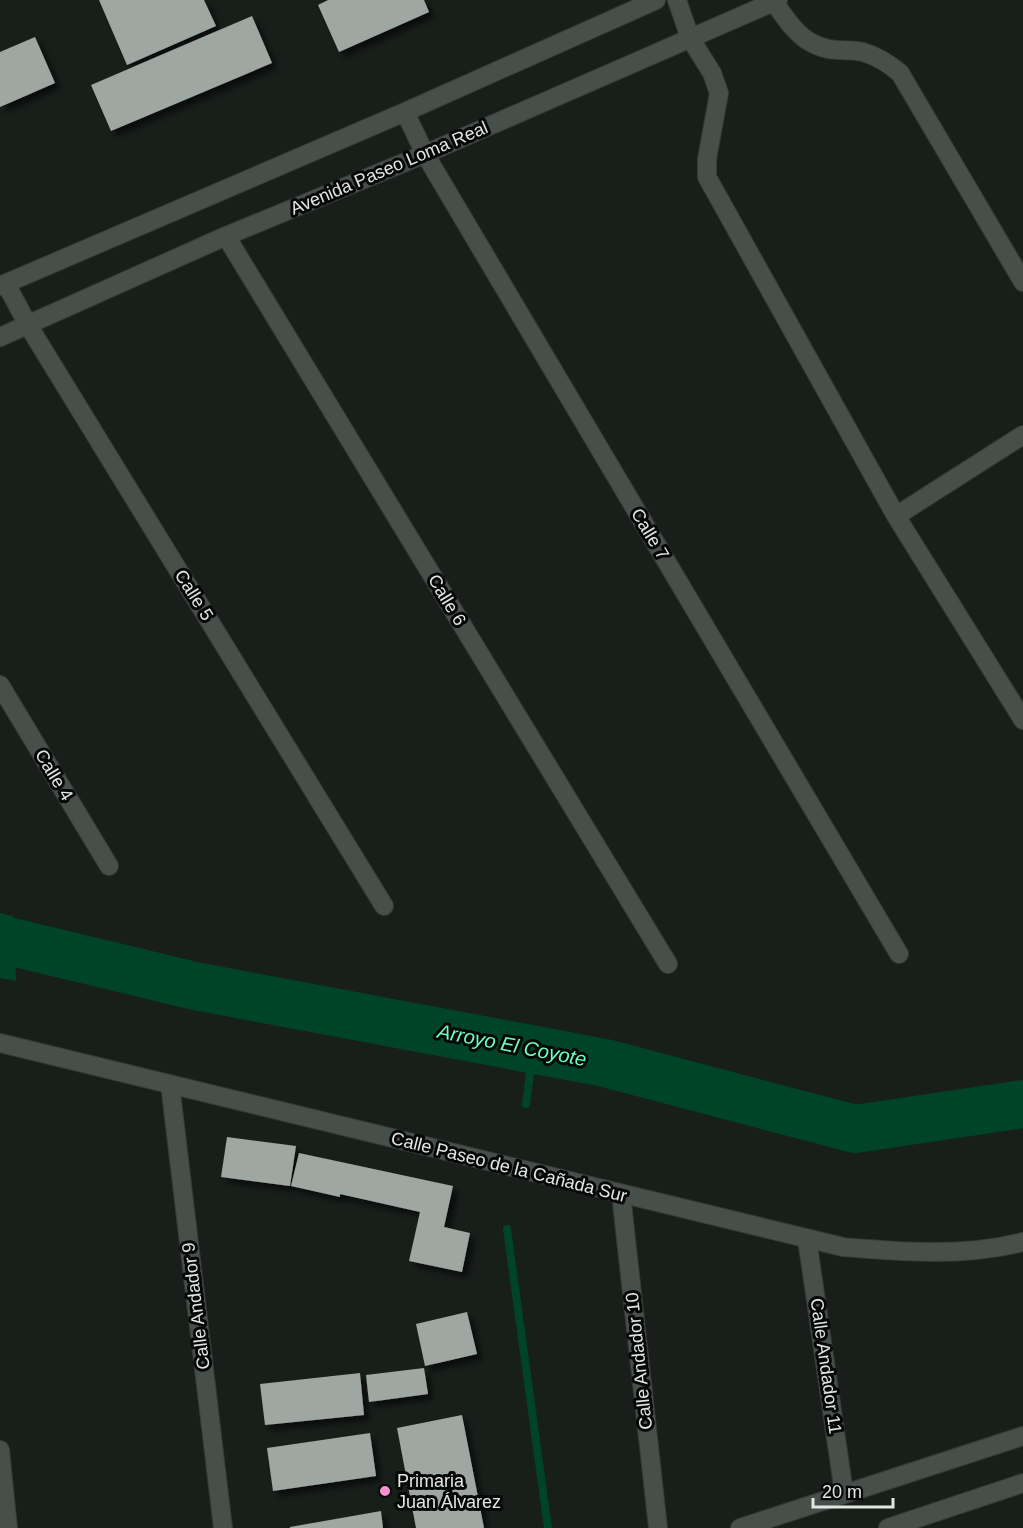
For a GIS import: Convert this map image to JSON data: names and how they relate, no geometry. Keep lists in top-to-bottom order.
{
  "streets": {
    "street": [
      "Avenida Paseo Loma Real",
      "Calle 7",
      "Calle 5",
      "Calle 6",
      "Calle 4",
      "Calle Paseo de la Cañada Sur",
      "Calle Andador 9",
      "Calle Andador 10",
      "Calle Andador 11"
    ]
  },
  "crossings": [
    ["Avenida Paseo Loma Real", "Calle 7"],
    ["Avenida Paseo Loma Real", "Calle 5"],
    ["Avenida Paseo Loma Real", "Calle 6"],
    ["Calle Paseo de la Cañada Sur", "Calle Andador 9"],
    ["Calle Paseo de la Cañada Sur", "Calle Andador 10"],
    ["Calle Paseo de la Cañada Sur", "Calle Andador 11"]
  ],
  "water": ["Arroyo El Coyote"],
  "places": ["Primaria Juan Álvarez"],
  "scale_bar": "20 m"
}
